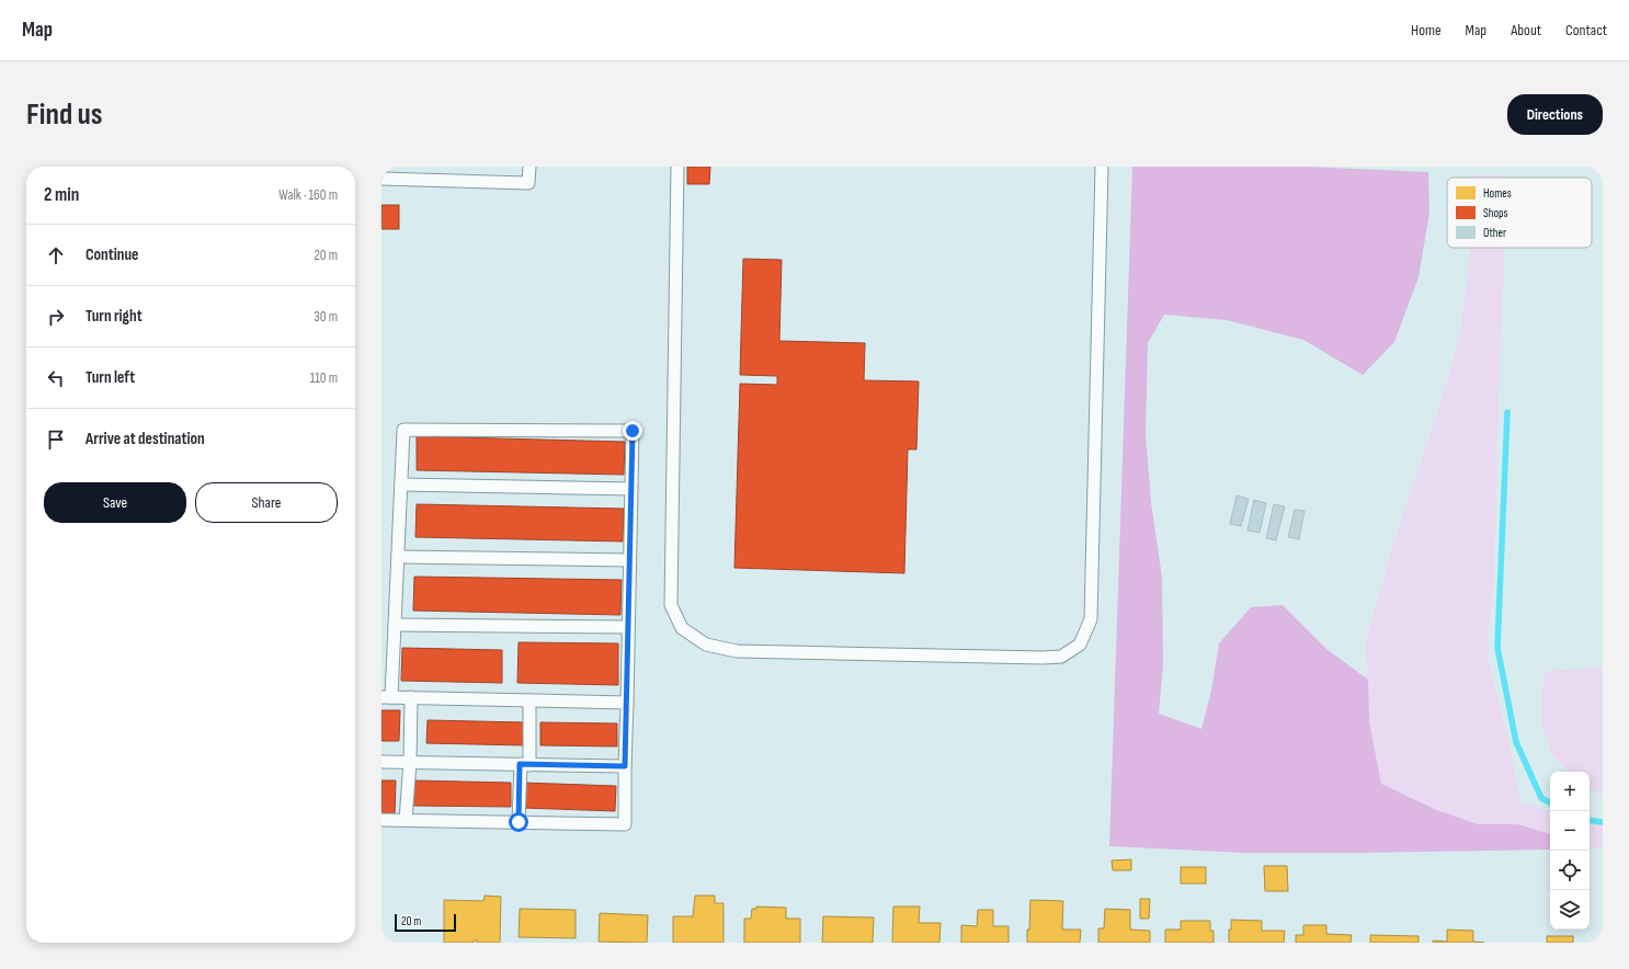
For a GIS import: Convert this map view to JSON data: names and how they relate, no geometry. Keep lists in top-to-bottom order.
{
  "legend": ["Homes", "Shops", "Other"],
  "scale_bar": "20 m",
  "page": {
    "header": "Map",
    "nav": [
      "Home",
      "Map",
      "About",
      "Contact"
    ],
    "buttons": [
      "Directions",
      ["Save", "Share"]
    ],
    "title": "Find us",
    "heading": ["2 min", "Walk · 160 m"],
    "list": [
      ["Continue", "20 m"],
      ["Turn right", "30 m"],
      ["Turn left", "110 m"],
      "Arrive at destination"
    ],
    "map_buttons": ["+", "−"],
    "scale": "20 m"
  }
}
